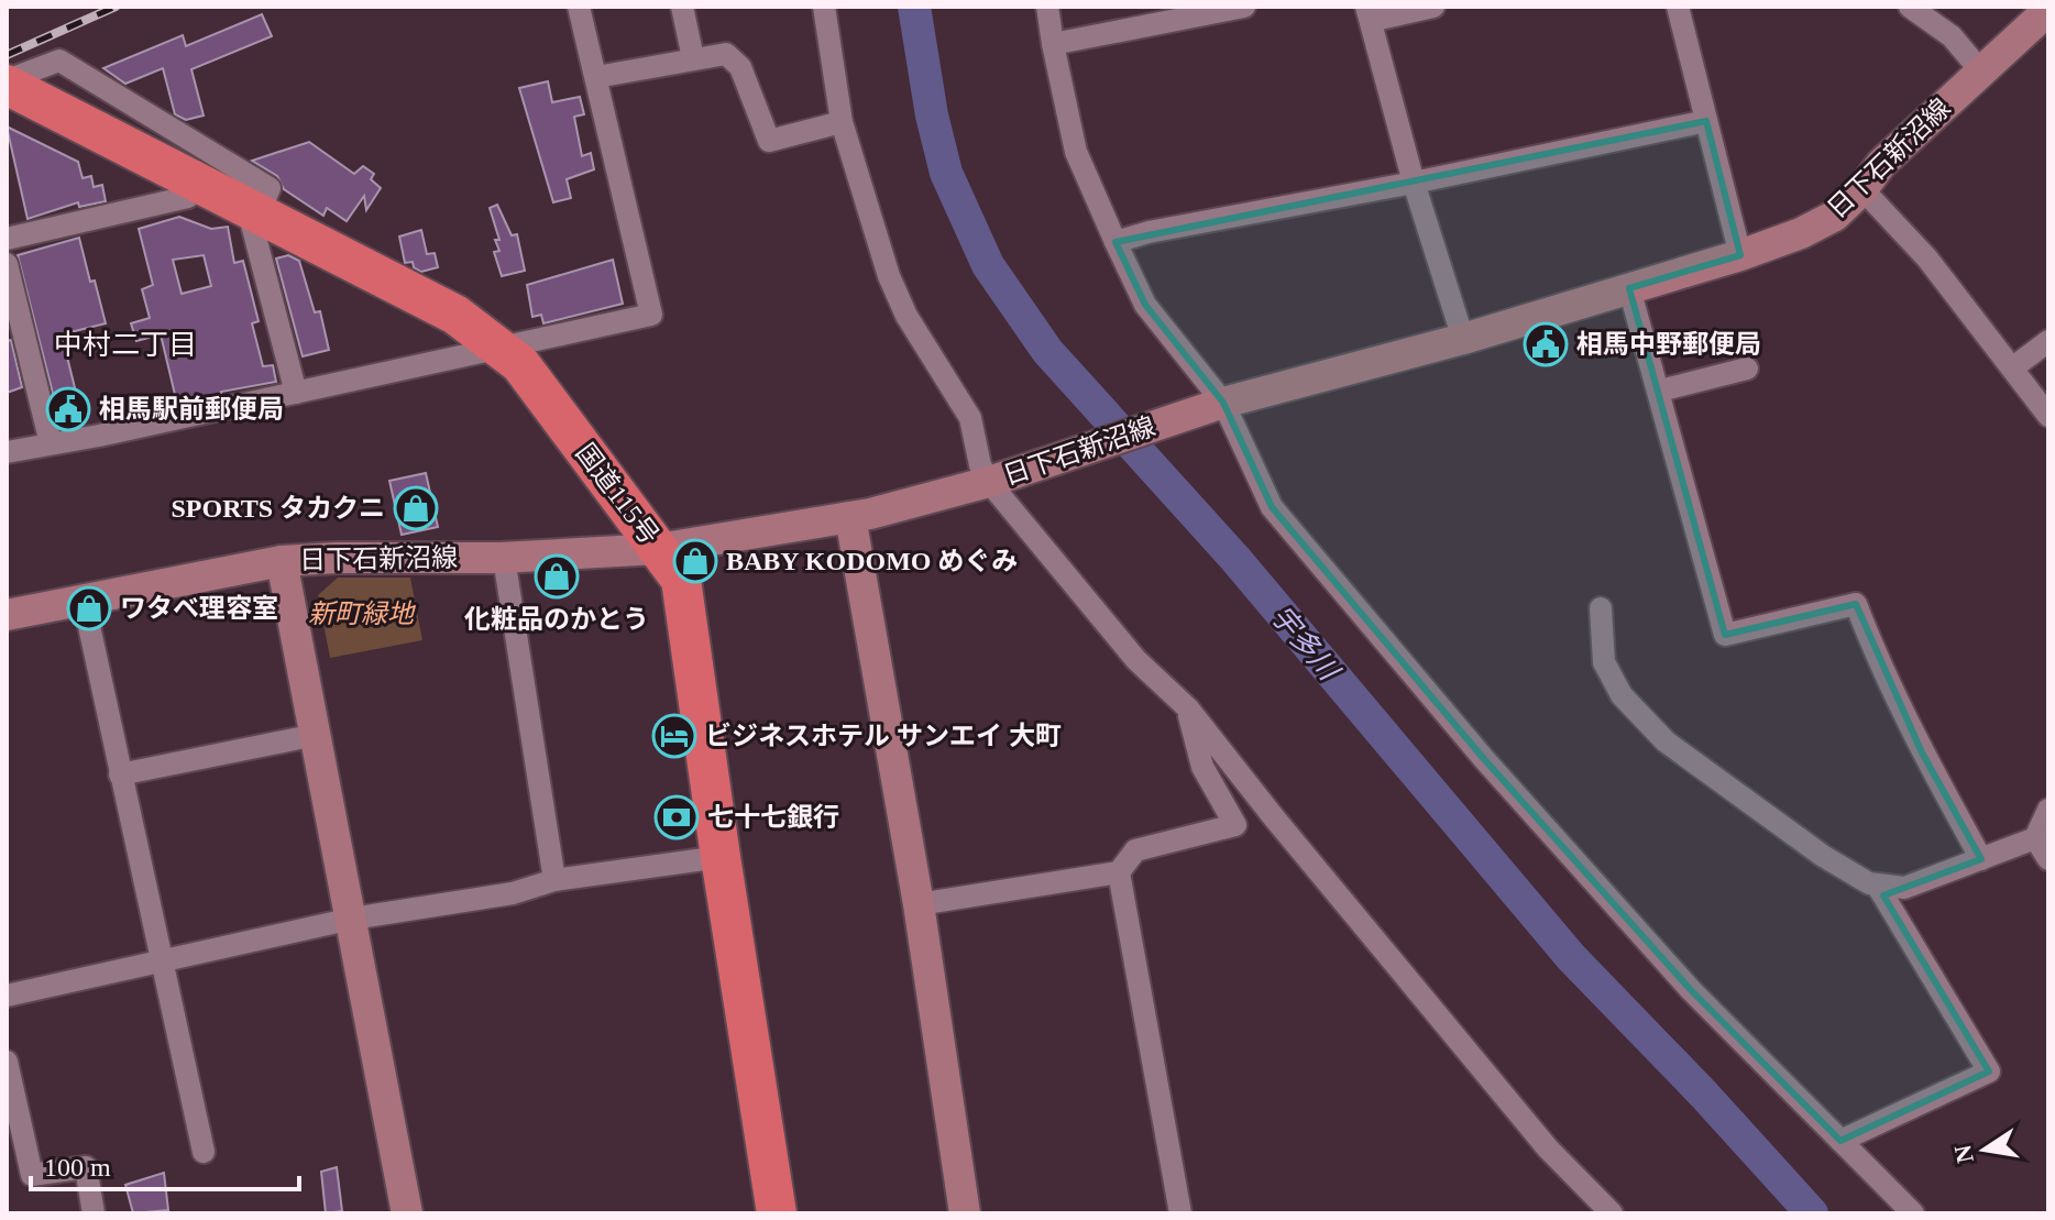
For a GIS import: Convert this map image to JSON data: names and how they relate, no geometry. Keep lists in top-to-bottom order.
{
  "streets": {
    "highway": ["国道115号"],
    "main road": ["日下石新沼線"]
  },
  "crossings": [
    ["日下石新沼線", "国道115号"]
  ],
  "districts": ["中村二丁目"],
  "water": ["宇多川"],
  "parks": ["新町緑地"],
  "places": {
    "public building": ["相馬中野郵便局", "相馬駅前郵便局"],
    "shop": [
      "SPORTS タカクニ",
      "BABY KODOMO めぐみ",
      "化粧品のかとう",
      "ワタベ理容室"
    ],
    "hotel": ["ビジネスホテル サンエイ 大町"],
    "bank": ["七十七銀行"]
  },
  "scale_bar": "100 m",
  "north": "left"
}
